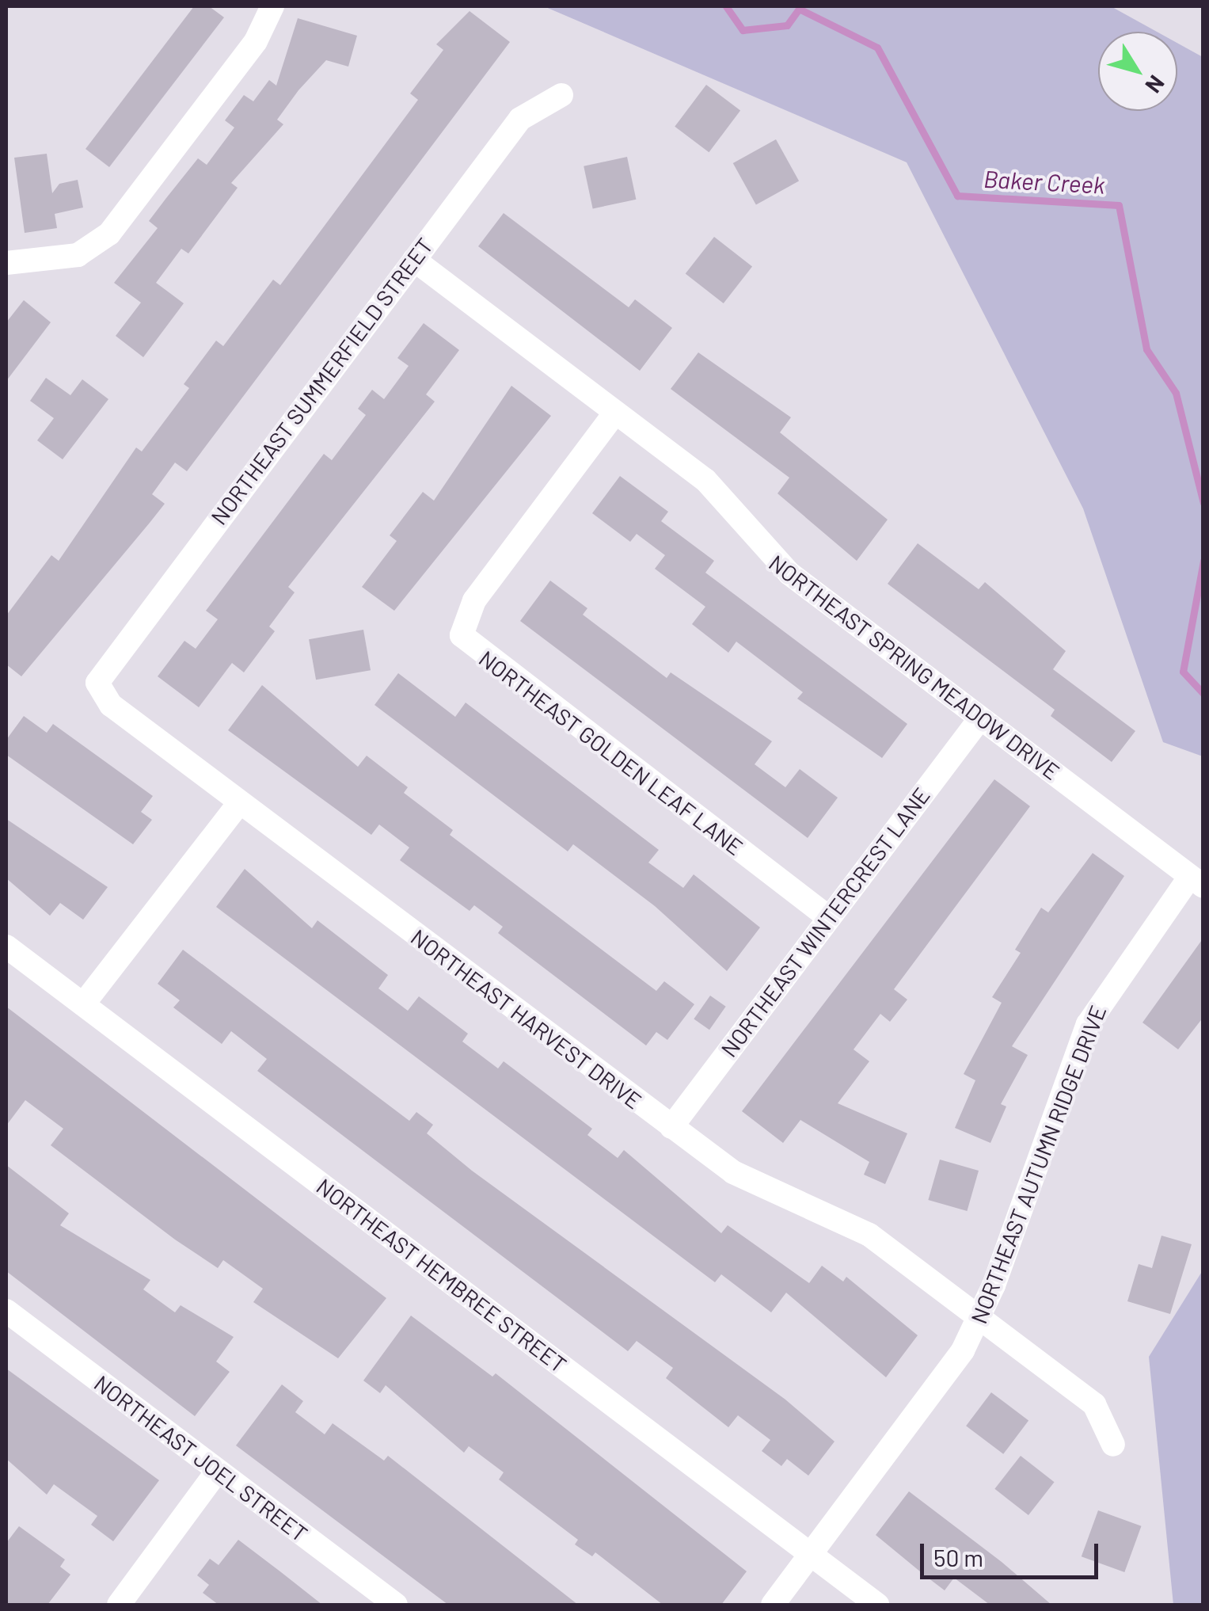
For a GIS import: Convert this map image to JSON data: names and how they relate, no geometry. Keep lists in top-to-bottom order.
{
  "streets": {
    "street": [
      "NORTHEAST SUMMERFIELD STREET",
      "NORTHEAST SPRING MEADOW DRIVE",
      "NORTHEAST GOLDEN LEAF LANE",
      "NORTHEAST WINTERCREST LANE",
      "NORTHEAST HARVEST DRIVE",
      "NORTHEAST AUTUMN RIDGE DRIVE",
      "NORTHEAST HEMBREE STREET",
      "NORTHEAST JOEL STREET"
    ]
  },
  "crossings": [
    ["NORTHEAST SUMMERFIELD STREET", "NORTHEAST SPRING MEADOW DRIVE"],
    ["NORTHEAST SUMMERFIELD STREET", "NORTHEAST HARVEST DRIVE"],
    ["NORTHEAST SPRING MEADOW DRIVE", "NORTHEAST GOLDEN LEAF LANE"],
    ["NORTHEAST SPRING MEADOW DRIVE", "NORTHEAST WINTERCREST LANE"],
    ["NORTHEAST SPRING MEADOW DRIVE", "NORTHEAST AUTUMN RIDGE DRIVE"],
    ["NORTHEAST GOLDEN LEAF LANE", "NORTHEAST WINTERCREST LANE"],
    ["NORTHEAST WINTERCREST LANE", "NORTHEAST HARVEST DRIVE"],
    ["NORTHEAST HARVEST DRIVE", "NORTHEAST AUTUMN RIDGE DRIVE"],
    ["NORTHEAST AUTUMN RIDGE DRIVE", "NORTHEAST HEMBREE STREET"]
  ],
  "water": ["Baker Creek"],
  "scale_bar": "50 m",
  "north": "bottom right"
}
